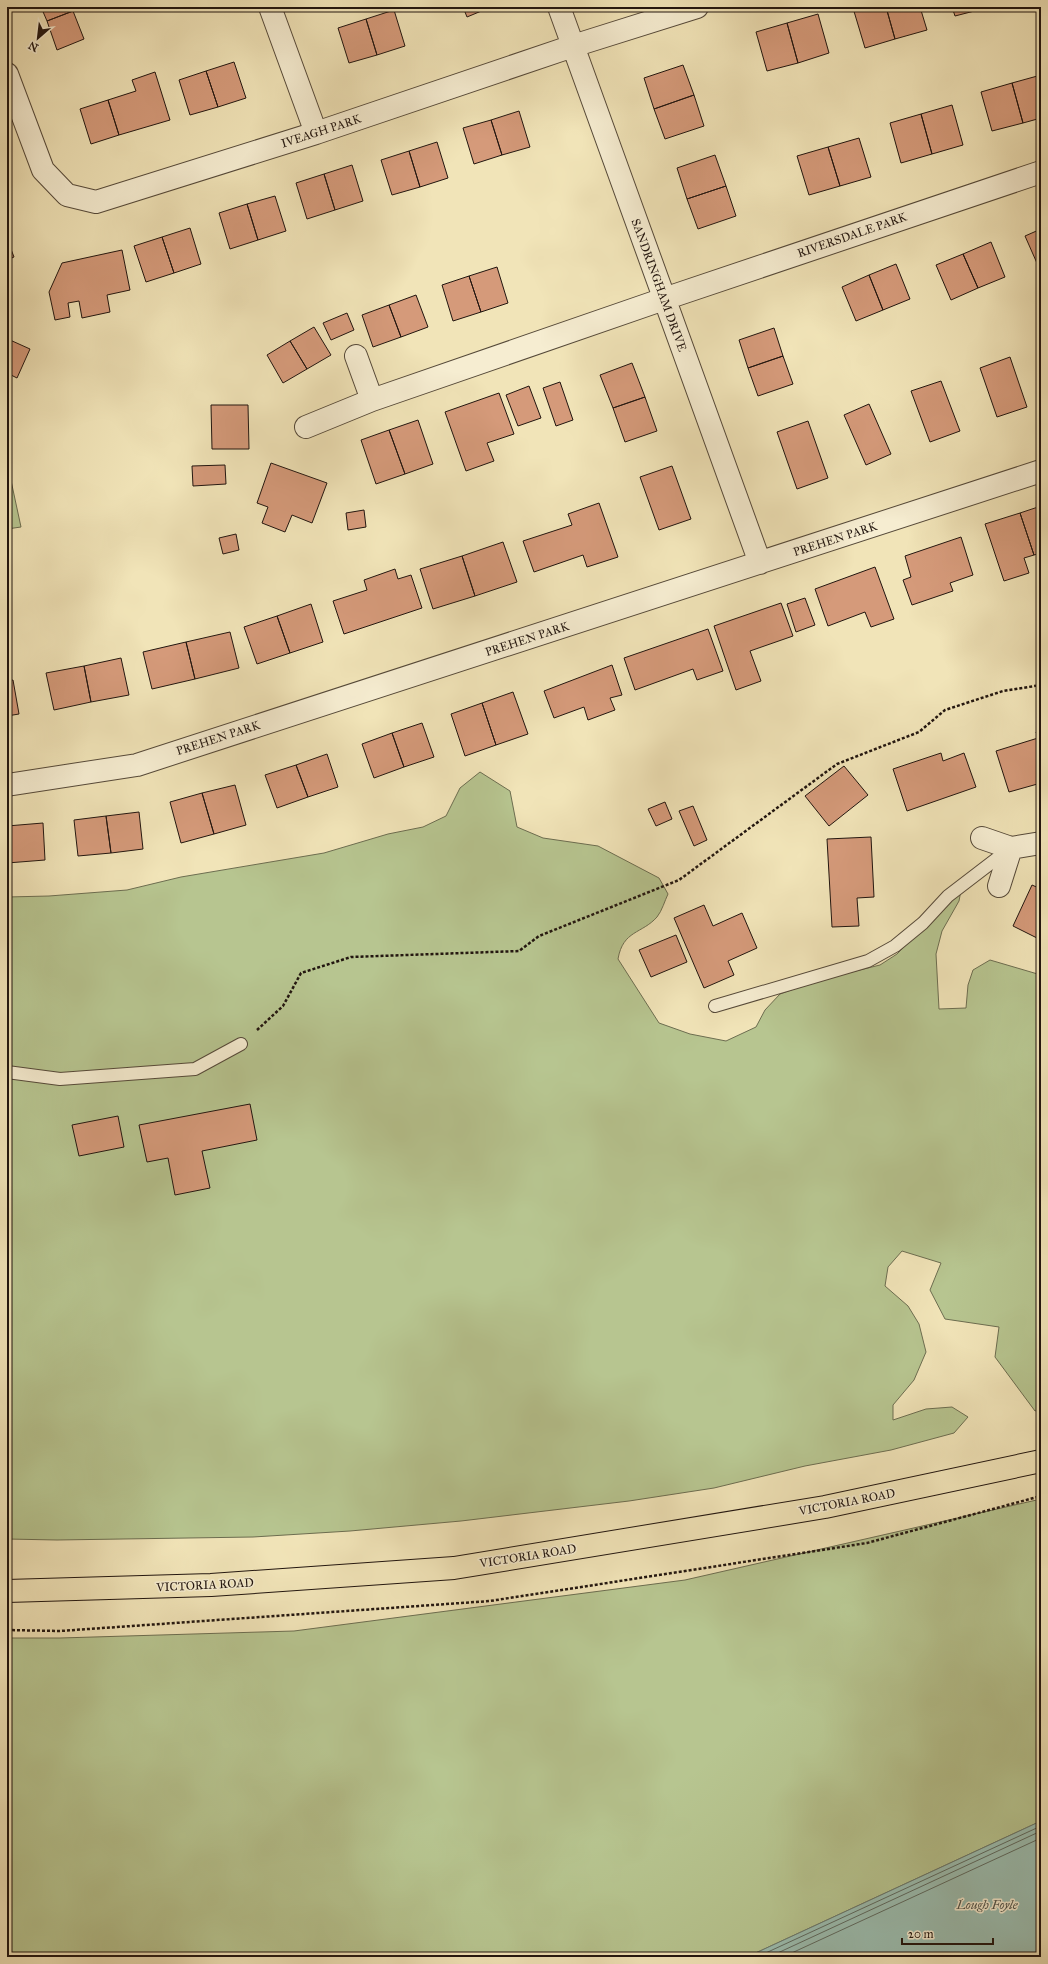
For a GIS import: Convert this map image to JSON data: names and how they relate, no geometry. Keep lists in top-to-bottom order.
{
  "streets": {
    "highway": ["VICTORIA ROAD"],
    "street": [
      "IVEAGH PARK",
      "RIVERSDALE PARK",
      "SANDRINGHAM DRIVE",
      "PREHEN PARK"
    ]
  },
  "crossings": [
    ["IVEAGH PARK", "SANDRINGHAM DRIVE"],
    ["RIVERSDALE PARK", "SANDRINGHAM DRIVE"],
    ["SANDRINGHAM DRIVE", "PREHEN PARK"]
  ],
  "water": ["Lough Foyle"],
  "scale_bar": "20 m",
  "north": "bottom left"
}
